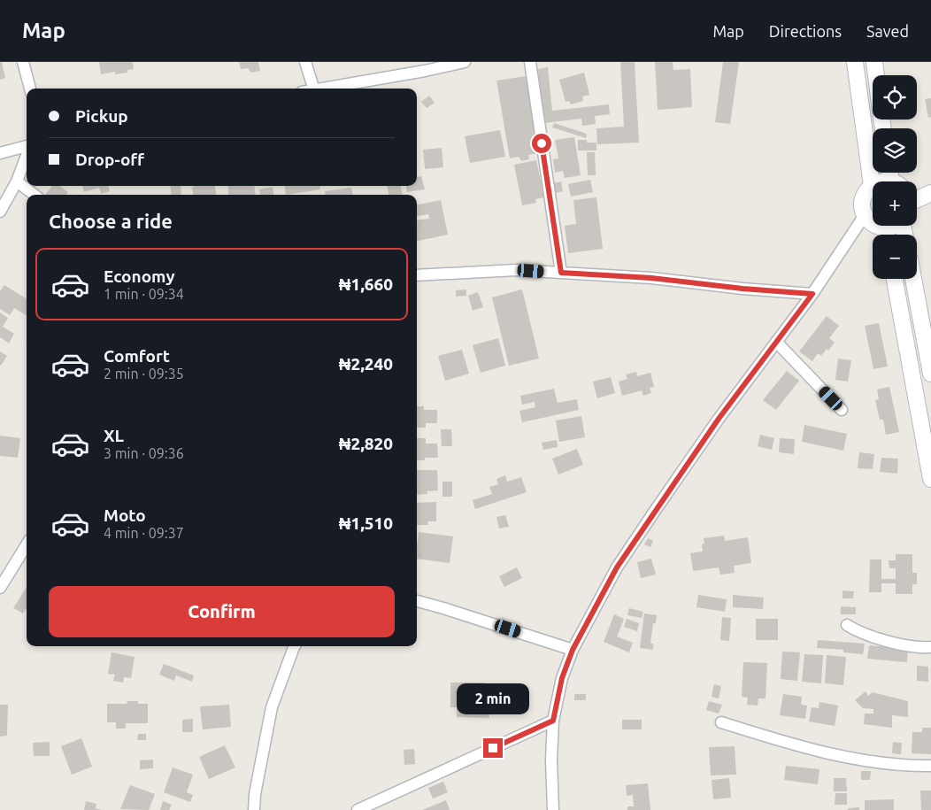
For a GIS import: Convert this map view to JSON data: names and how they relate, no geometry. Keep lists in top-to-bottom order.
{
  "page": {
    "header": "Map",
    "nav": ["Map", "Directions", "Saved"],
    "map_buttons": ["+", "−"],
    "banner": ["Pickup", "Drop-off"],
    "heading": "Choose a ride",
    "list": [
      {
        "name": "Economy",
        "note": "1 min · 09:34",
        "value": "₦1,660"
      },
      {
        "name": "Comfort",
        "note": "2 min · 09:35",
        "value": "₦2,240"
      },
      {
        "name": "XL",
        "note": "3 min · 09:36",
        "value": "₦2,820"
      },
      {
        "name": "Moto",
        "note": "4 min · 09:37",
        "value": "₦1,510"
      }
    ],
    "buttons": "Confirm",
    "bubble": "2 min"
  }
}
